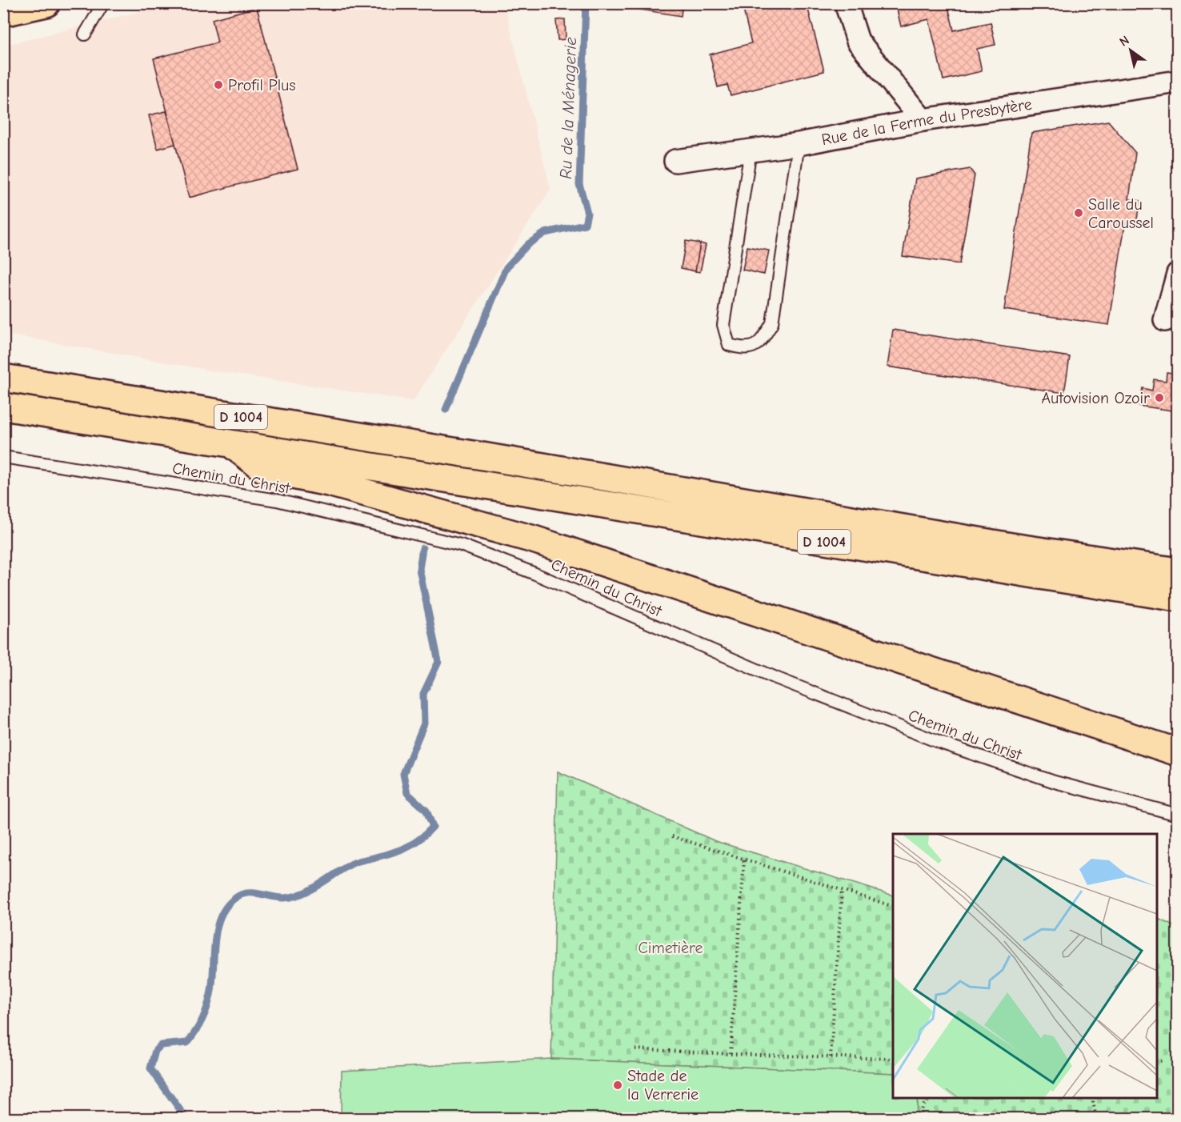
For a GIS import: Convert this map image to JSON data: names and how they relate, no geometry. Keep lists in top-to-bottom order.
{
  "streets": {
    "highway": ["D 1004"],
    "street": ["Rue de la Ferme du Presbytère"],
    "lane": ["Chemin du Christ"]
  },
  "water": ["Ru de la Ménagerie"],
  "parks": ["Cimetière"],
  "places": [
    "Profil Plus",
    "Salle du Caroussel",
    "Autovision Ozoir",
    "Stade de la Verrerie"
  ],
  "north": "top left"
}
